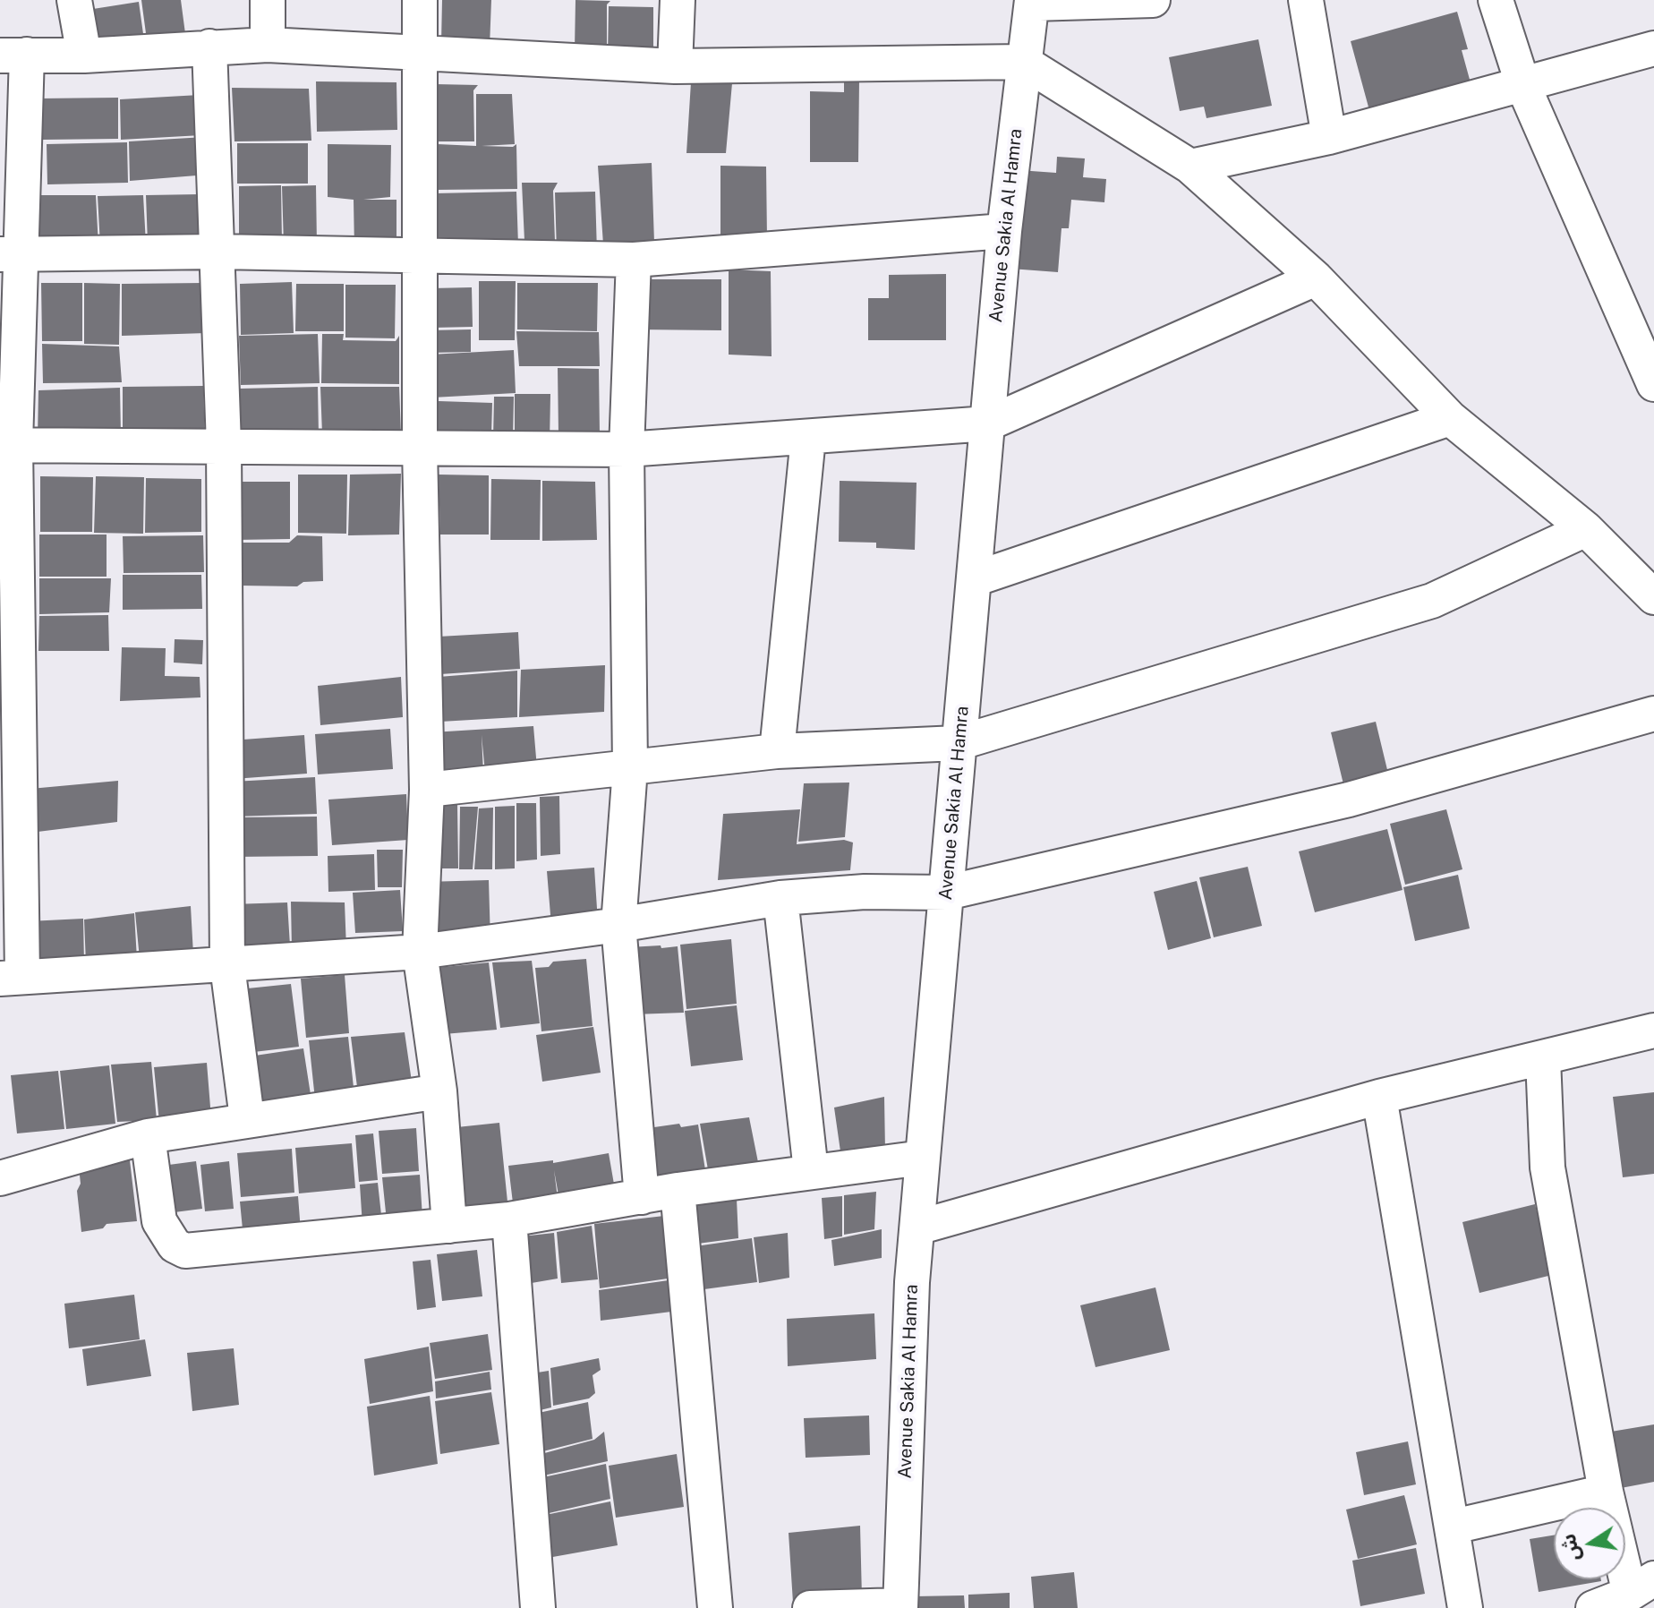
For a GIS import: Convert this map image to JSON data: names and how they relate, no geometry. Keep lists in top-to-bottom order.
{
  "streets": {
    "street": ["Avenue Sakia Al Hamra"]
  },
  "north": "left"
}
